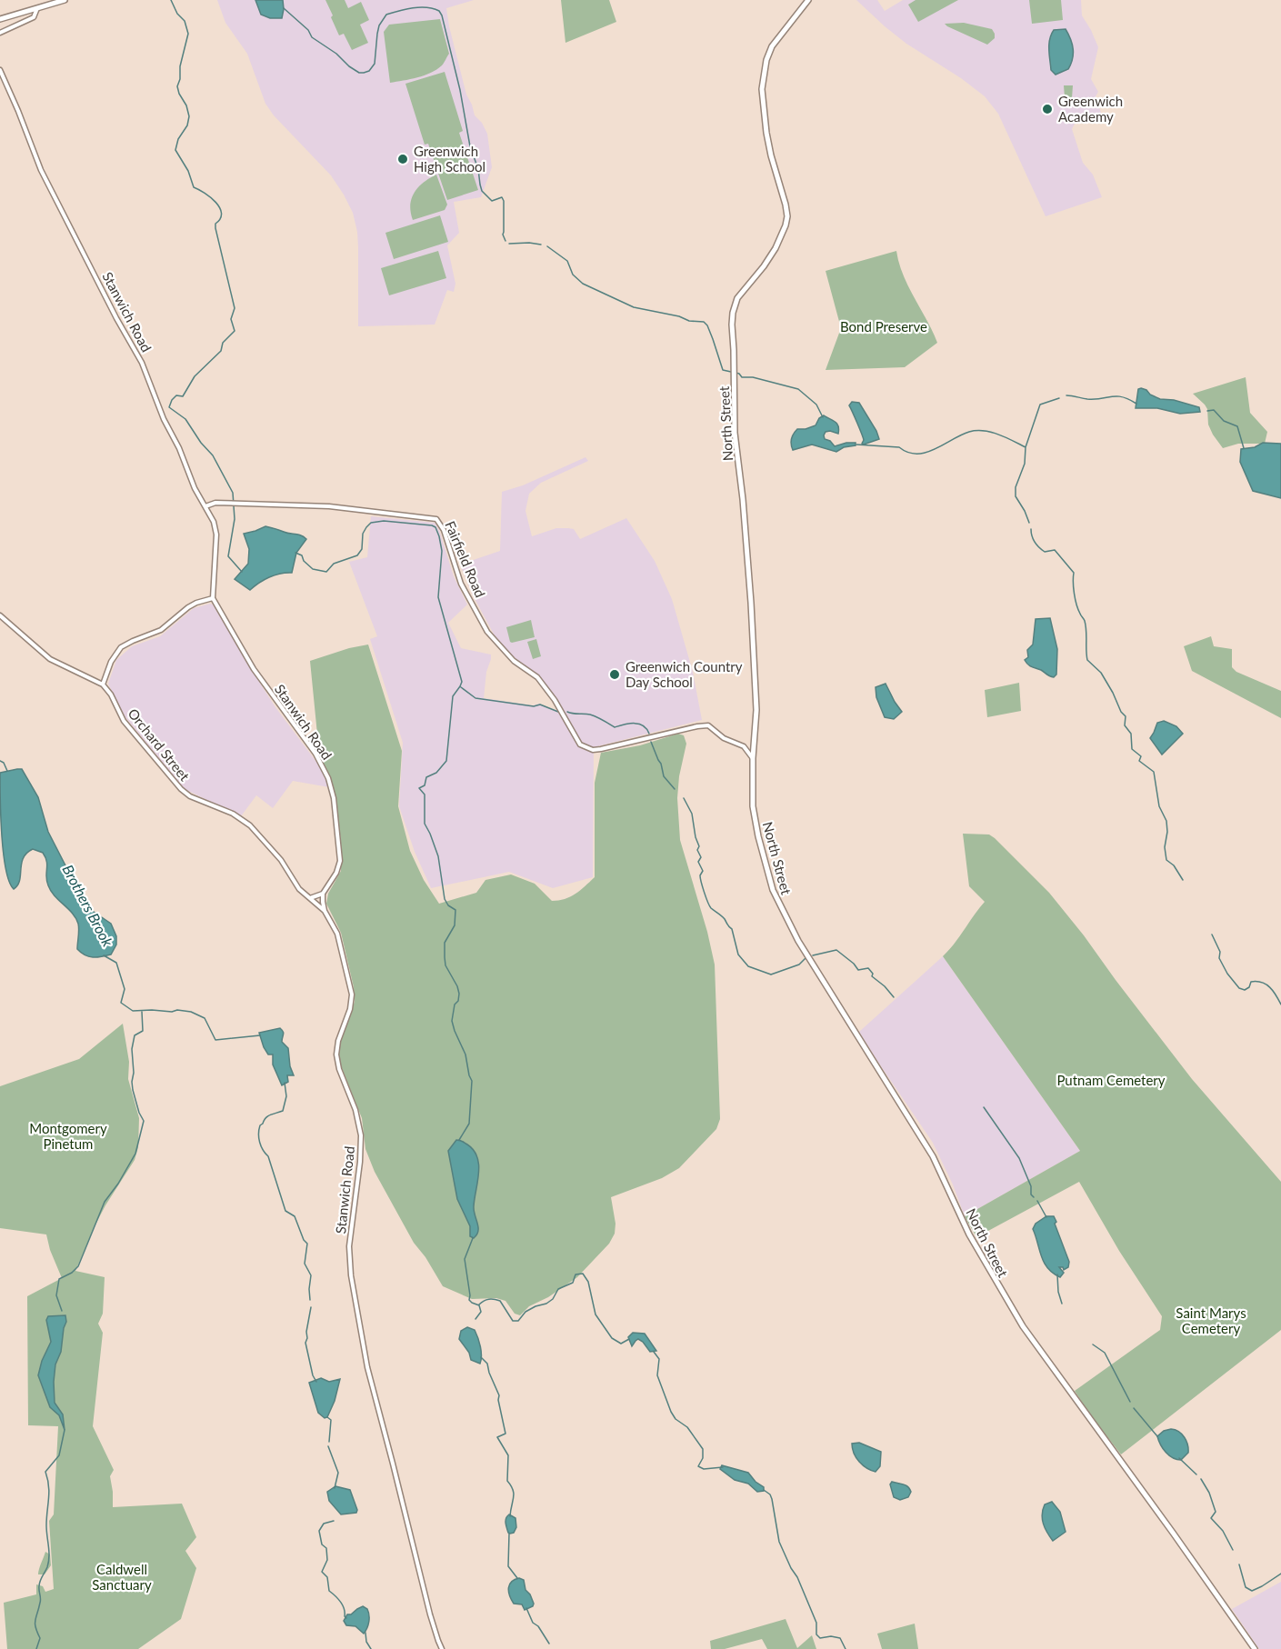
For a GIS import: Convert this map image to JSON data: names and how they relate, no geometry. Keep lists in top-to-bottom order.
{
  "streets": {
    "main road": ["North Street"],
    "street": ["Stanwich Road", "Fairfield Road", "Orchard Street"]
  },
  "crossings": [
    ["Stanwich Road", "Fairfield Road"],
    ["Stanwich Road", "Orchard Street"],
    ["North Street", "Fairfield Road"]
  ],
  "water": ["Brothers Brook"],
  "parks": [
    "Bond Preserve",
    "Putnam Cemetery",
    "Montgomery Pinetum",
    "Saint Marys Cemetery",
    "Caldwell Sanctuary"
  ],
  "places": ["Greenwich Academy", "Greenwich High School", "Greenwich Country Day School"]
}
